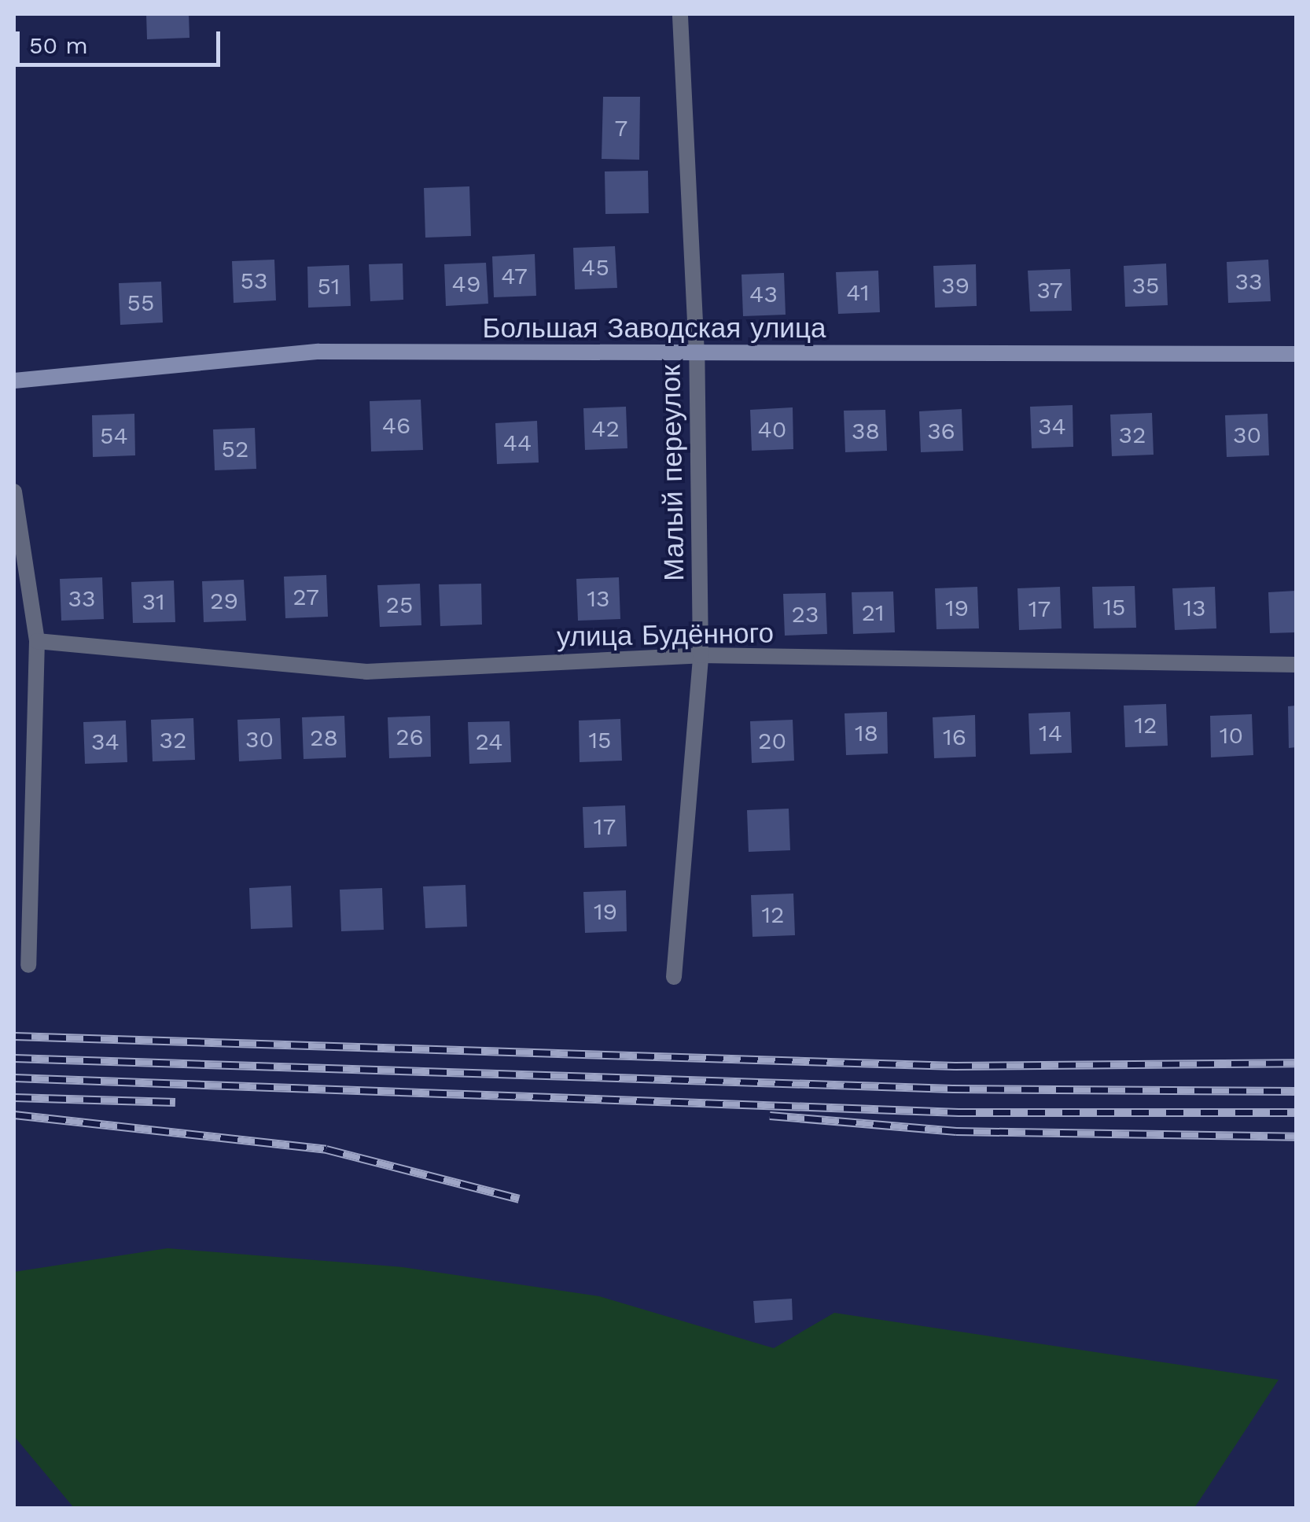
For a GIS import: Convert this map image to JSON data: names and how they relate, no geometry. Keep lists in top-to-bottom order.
{
  "streets": {
    "street": ["Большая Заводская улица", "Малый переулок", "улица Будённого"]
  },
  "crossings": [
    ["Большая Заводская улица", "Малый переулок"],
    ["Малый переулок", "улица Будённого"]
  ],
  "house_numbers": [
    "7",
    "45",
    "47",
    "53",
    "33",
    "49",
    "39",
    "35",
    "51",
    "37",
    "41",
    "43",
    "55",
    "46",
    "34",
    "42",
    "40",
    "38",
    "36",
    "32",
    "30",
    "54",
    "44",
    "52",
    "27",
    "33",
    "13",
    "29",
    "31",
    "25",
    "15",
    "19",
    "13",
    "17",
    "21",
    "23",
    "12",
    "18",
    "14",
    "10",
    "26",
    "16",
    "28",
    "30",
    "32",
    "15",
    "20",
    "34",
    "24",
    "17",
    "19",
    "12"
  ],
  "scale_bar": "50 m"
}
